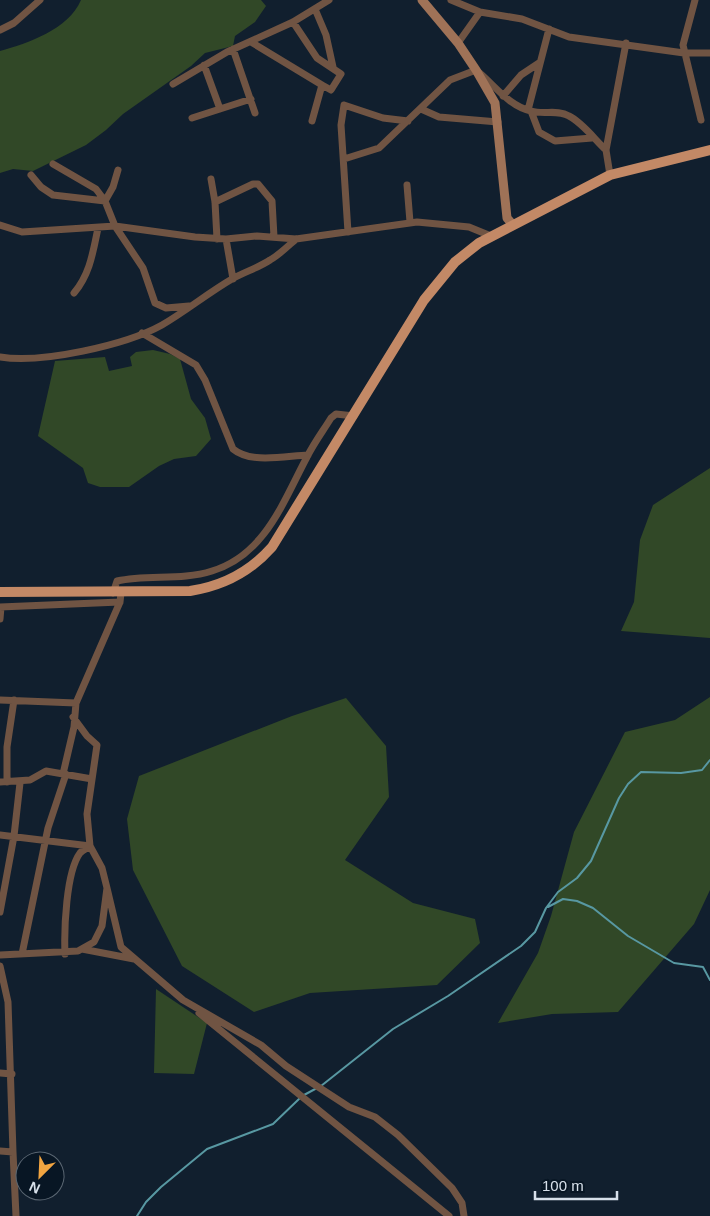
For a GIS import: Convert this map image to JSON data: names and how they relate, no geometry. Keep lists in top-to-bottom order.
{
  "scale_bar": "100 m",
  "north": "bottom left"
}
